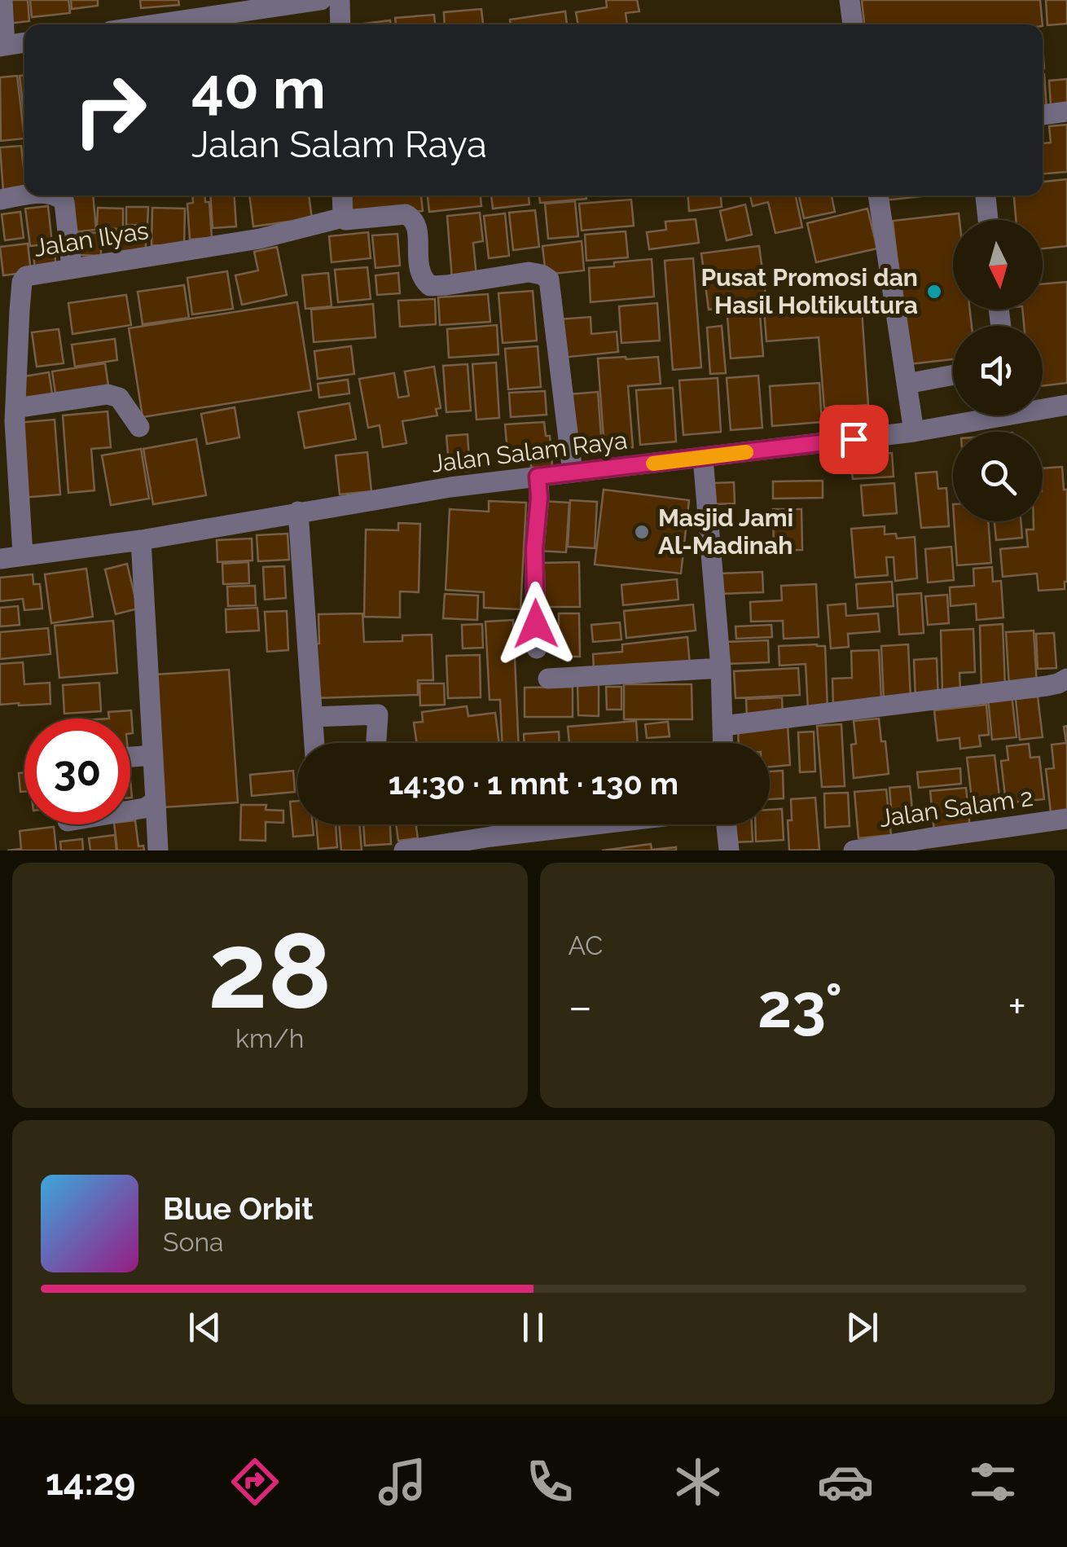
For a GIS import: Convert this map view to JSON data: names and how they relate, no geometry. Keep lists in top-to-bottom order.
{
  "streets": {
    "street": ["Jalan Ilyas", "Jalan Salam Raya", "Jalan Salam 2"]
  },
  "crossings": [
    ["Jalan Ilyas", "Jalan Salam Raya"]
  ],
  "places": ["Pusat Promosi dan Hasil Holtikultura", "Masjid Jami Al-Madinah"],
  "north": "bottom",
  "page": {
    "turn": ["40 m", "Jalan Salam Raya"],
    "limit": "30",
    "trip": "14:30 · 1 mnt · 130 m",
    "tile": [
      ["28", "km/h"],
      "AC"
    ],
    "heat": ["−", "23°", "+"],
    "song": ["Blue Orbit", "Sona"],
    "tabs": "14:29"
  }
}
